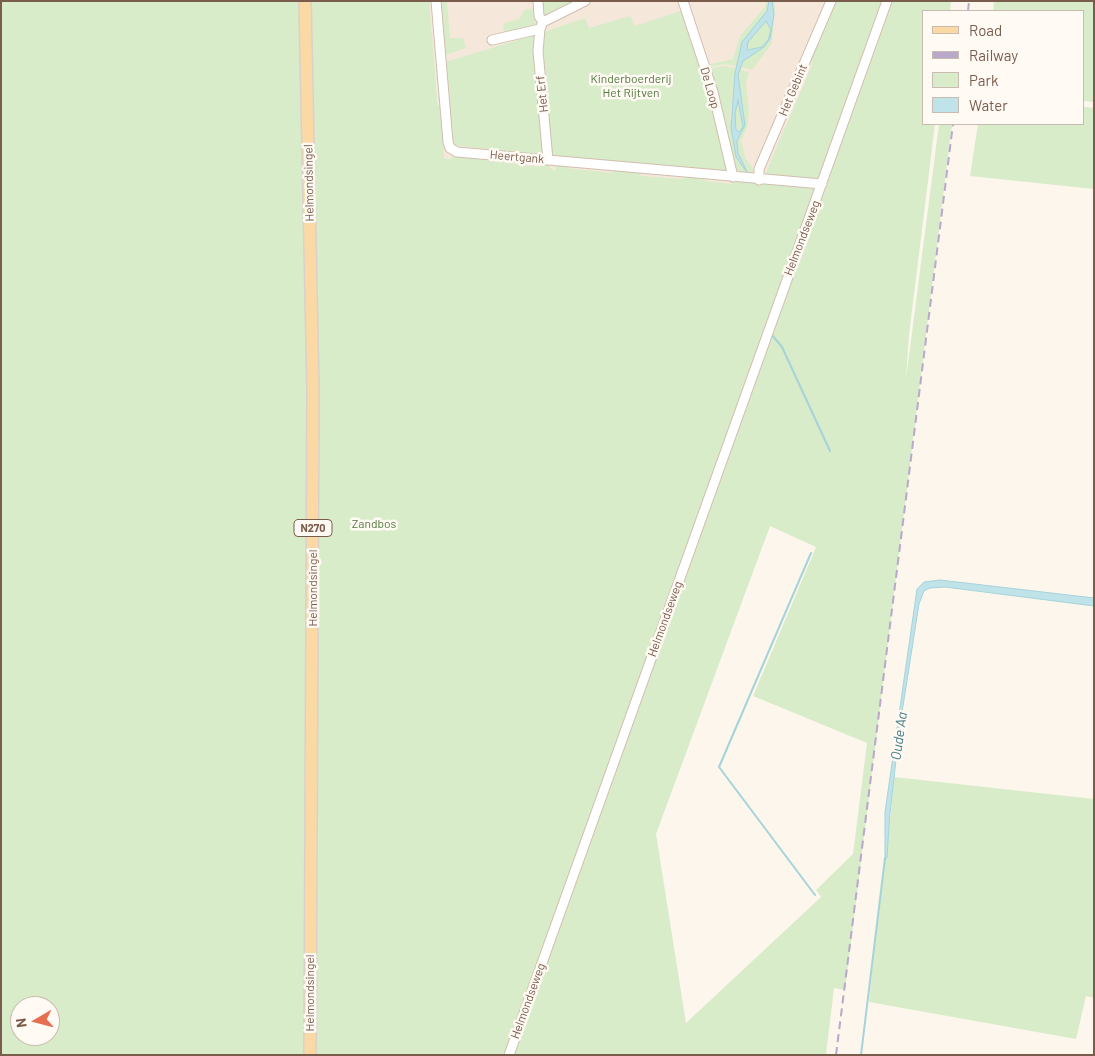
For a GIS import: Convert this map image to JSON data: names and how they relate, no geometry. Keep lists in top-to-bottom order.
{
  "streets": {
    "main road": ["Helmondsingel", "N270"],
    "street": [
      "De Loop",
      "Het Gebint",
      "Het Erf",
      "Heertgank",
      "Helmondseweg"
    ]
  },
  "crossings": [
    ["De Loop", "Heertgank"],
    ["De Loop", "Helmondseweg"],
    ["Het Gebint", "Helmondseweg"],
    ["Het Erf", "Heertgank"],
    ["Heertgank", "Helmondseweg"]
  ],
  "water": ["Oude Aa"],
  "parks": ["Kinderboerderij Het Rijtven", "Zandbos"],
  "legend": [
    "Road",
    "Railway",
    "Park",
    "Water"
  ],
  "north": "left"
}
